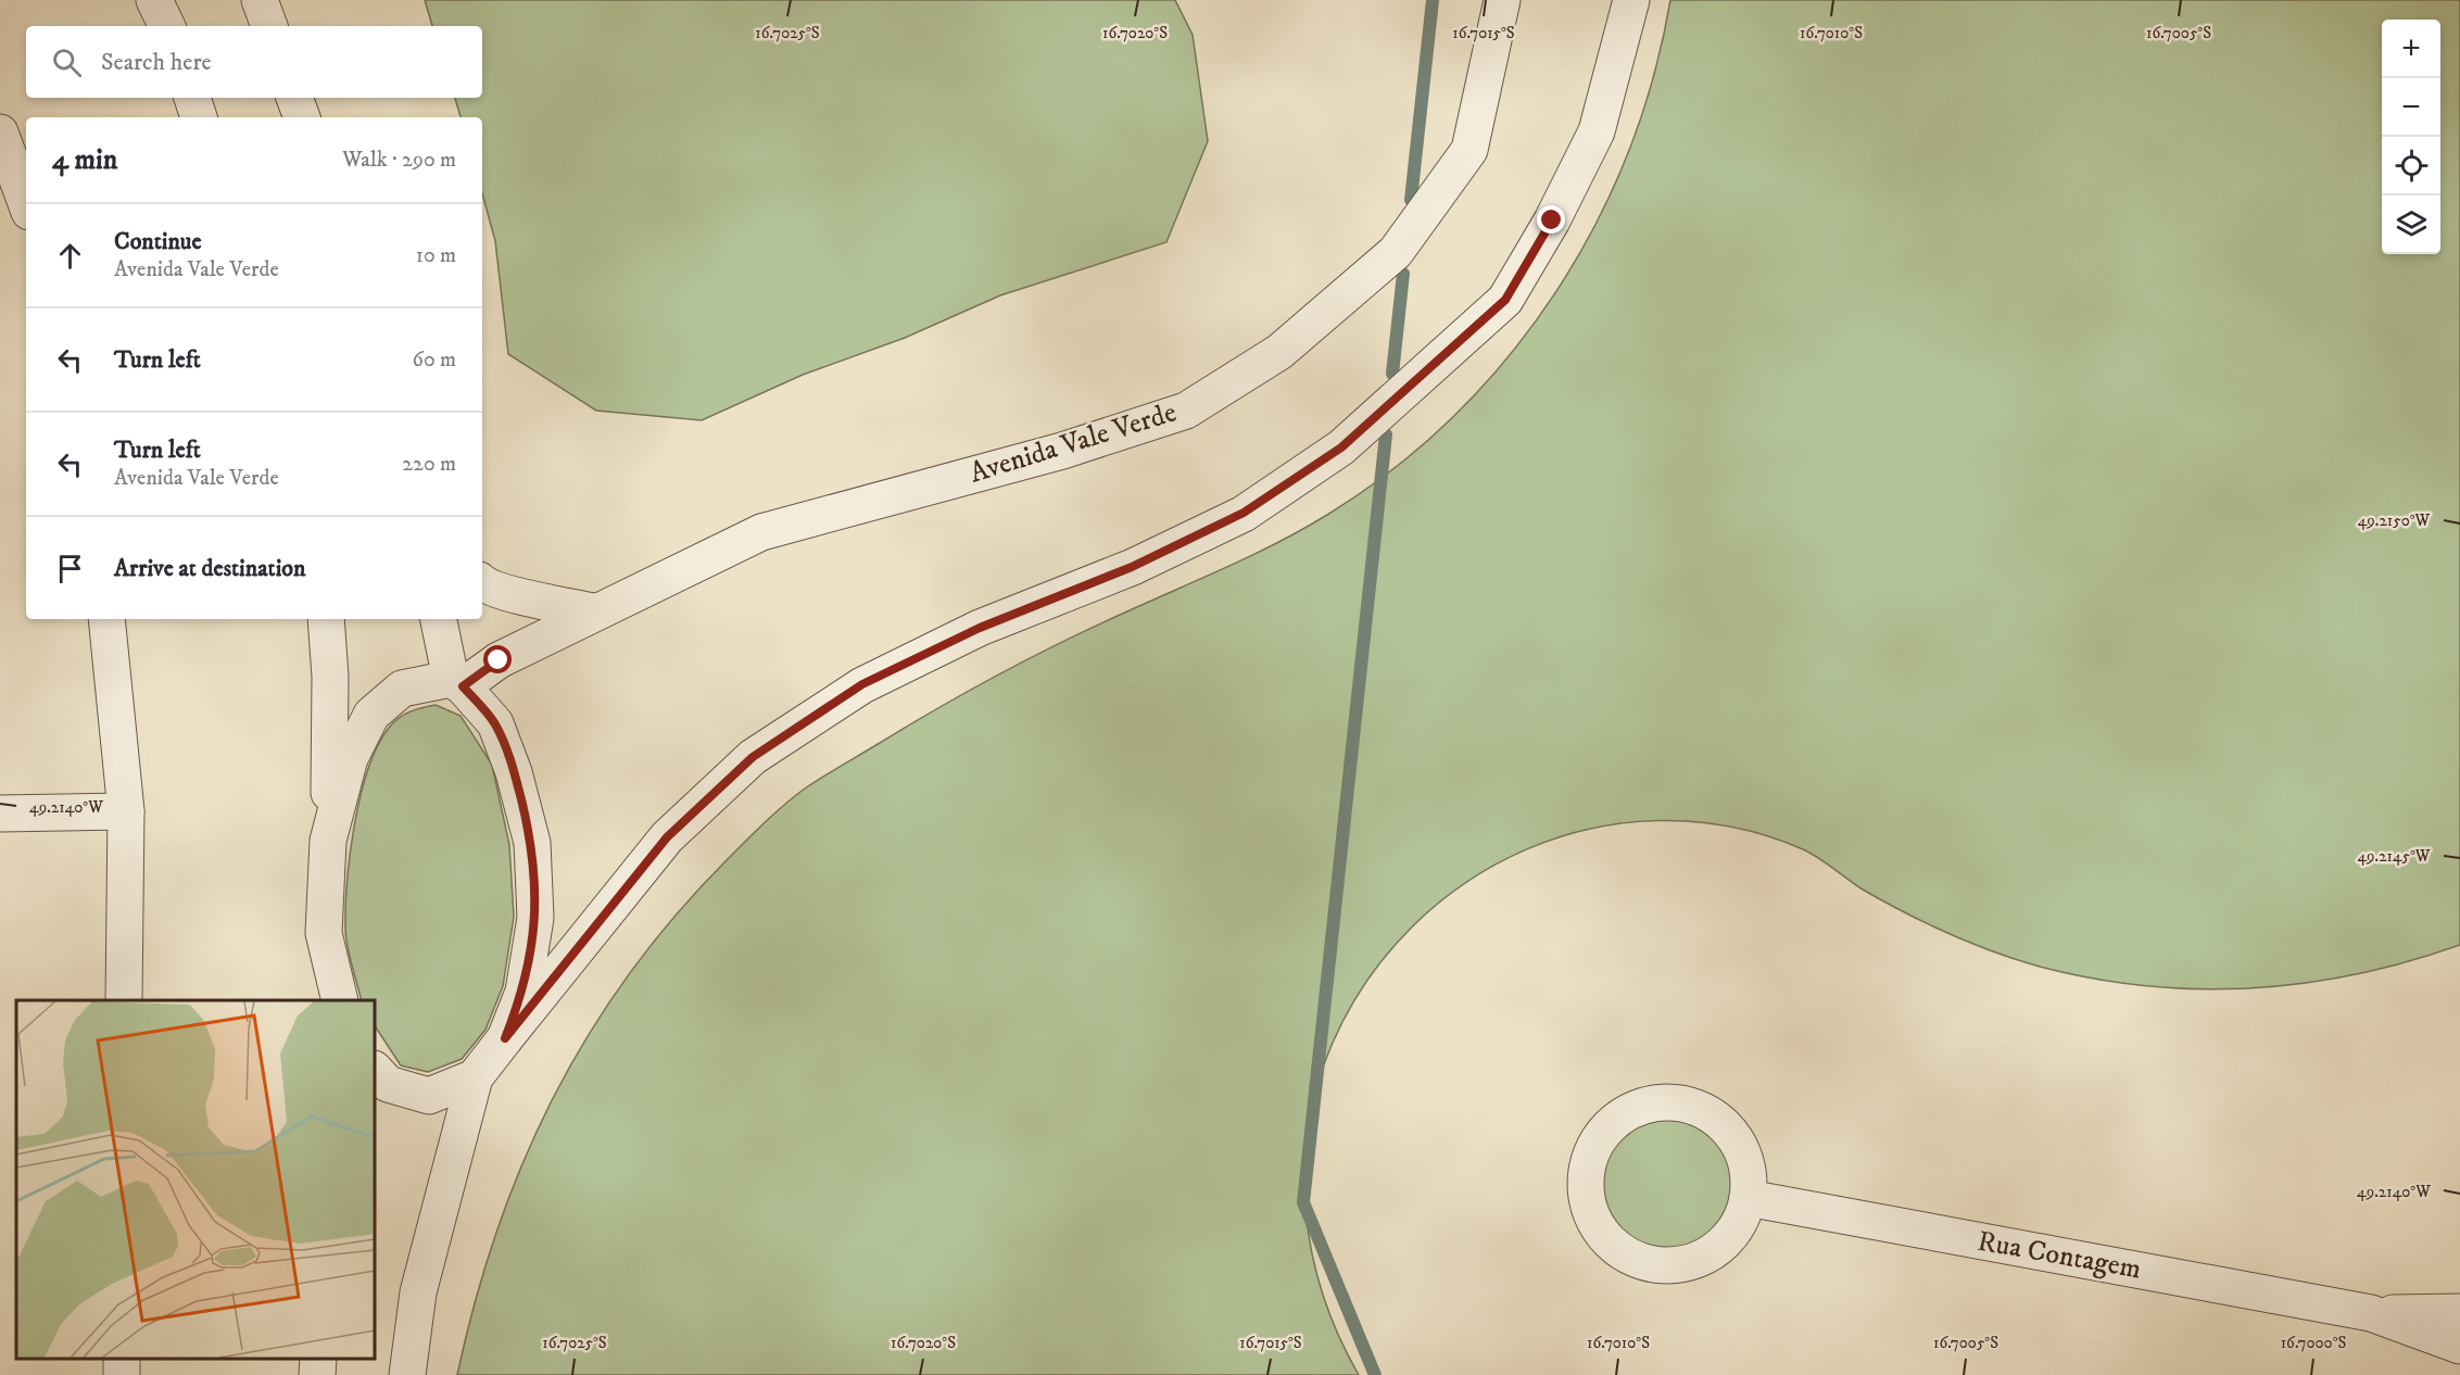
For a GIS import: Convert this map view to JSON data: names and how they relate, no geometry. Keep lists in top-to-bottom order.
{
  "streets": {
    "street": ["Avenida Vale Verde", "Rua Contagem"]
  },
  "page": {
    "map_buttons": ["+", "−"],
    "search": "Search here",
    "heading": ["4 min", "Walk · 290 m"],
    "list": [
      ["Continue", "Avenida Vale Verde", "10 m"],
      ["Turn left", "60 m"],
      ["Turn left", "Avenida Vale Verde", "220 m"],
      "Arrive at destination"
    ]
  },
  "coordinates": [
    "16.7025°S",
    "16.7020°S",
    "16.7015°S",
    "16.7010°S",
    "16.7005°S",
    "49.2150°W",
    "49.2140°W",
    "49.2145°W",
    "16.7000°S"
  ]
}
